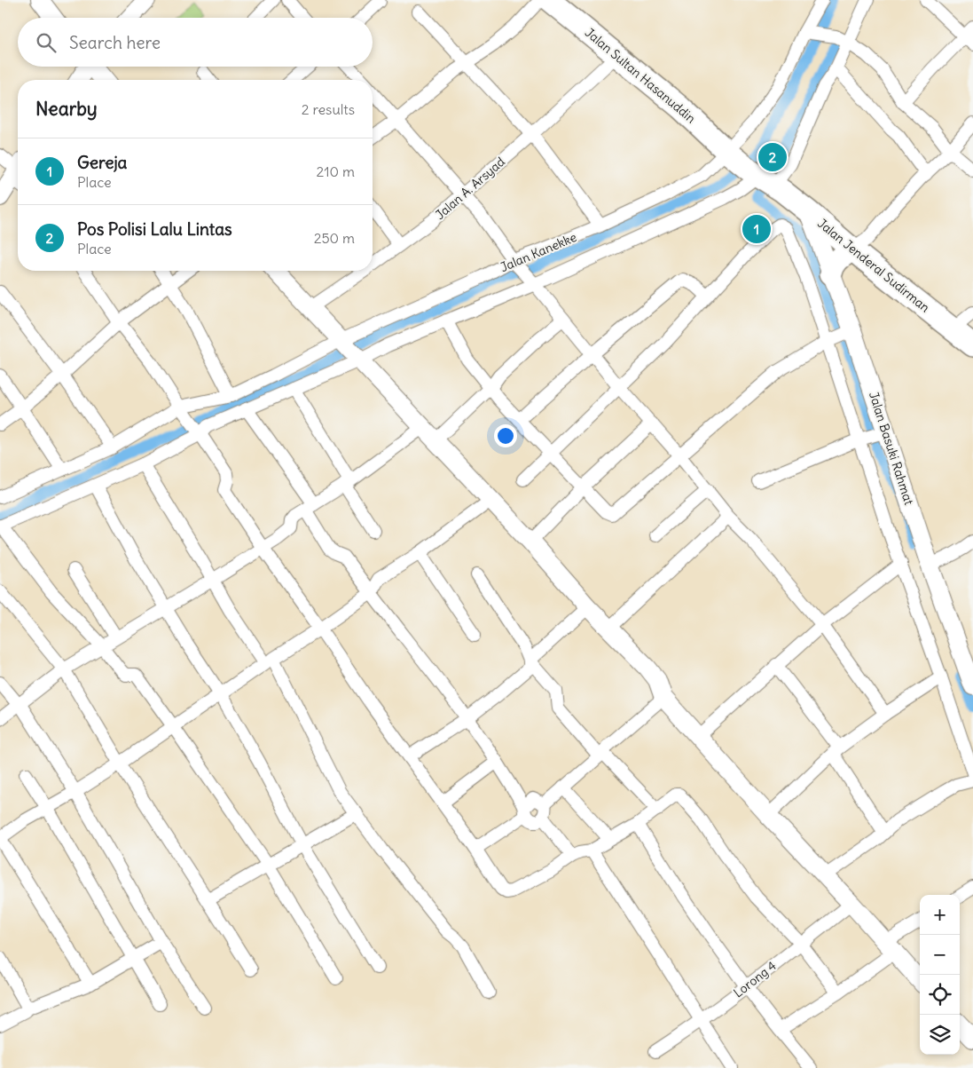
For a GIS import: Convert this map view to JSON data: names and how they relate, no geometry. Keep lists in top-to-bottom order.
{
  "streets": {
    "highway": ["Jalan Sultan Hasanuddin", "Jalan Jenderal Sudirman"],
    "street": [
      "Jalan A. Arsyad",
      "Jalan Kanekke",
      "Jalan Basuki Rahmat",
      "Lorong 4"
    ]
  },
  "crossings": [
    ["Jalan Sultan Hasanuddin", "Jalan A. Arsyad"],
    ["Jalan Sultan Hasanuddin", "Jalan Kanekke"],
    ["Jalan Sultan Hasanuddin", "Jalan Jenderal Sudirman"],
    ["Jalan Jenderal Sudirman", "Jalan Basuki Rahmat"]
  ],
  "page": {
    "search": "Search here",
    "heading": ["Nearby", "2 results"],
    "list": [
      {
        "mark": "1",
        "name": "Gereja",
        "note": "Place",
        "value": "210 m"
      },
      {
        "mark": "2",
        "name": "Pos Polisi Lalu Lintas",
        "note": "Place",
        "value": "250 m"
      }
    ],
    "pins": ["2", "1"],
    "map_buttons": ["+", "−"]
  }
}
